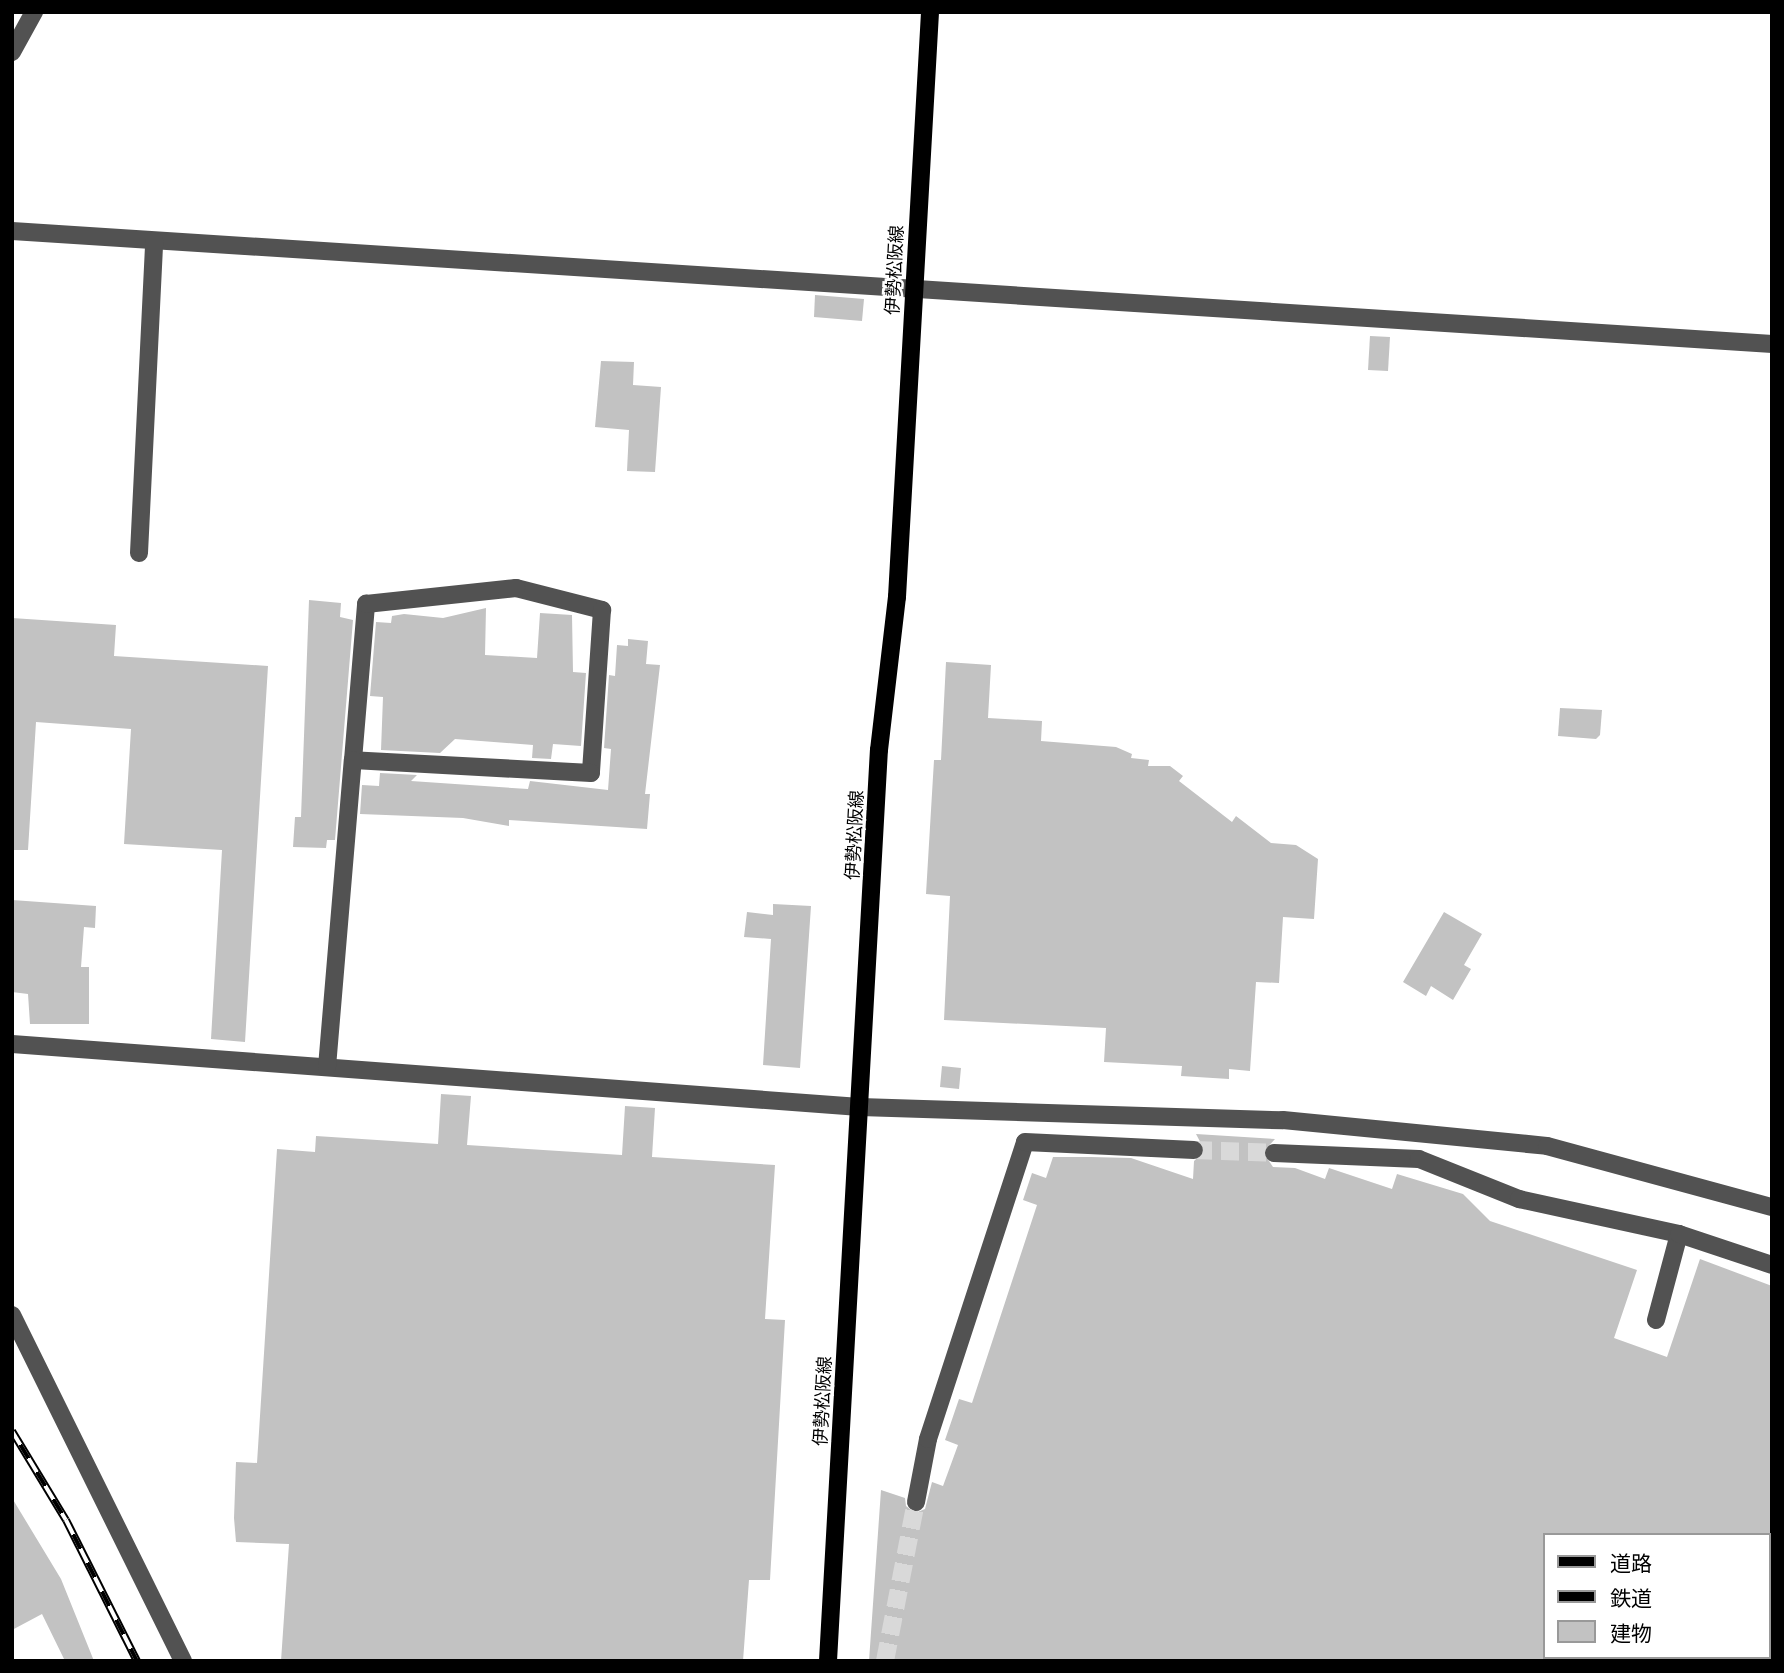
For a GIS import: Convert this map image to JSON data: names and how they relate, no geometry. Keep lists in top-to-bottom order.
{
  "streets": {
    "main road": ["伊勢松阪線"]
  },
  "legend": ["道路", "鉄道", "建物"]
}
